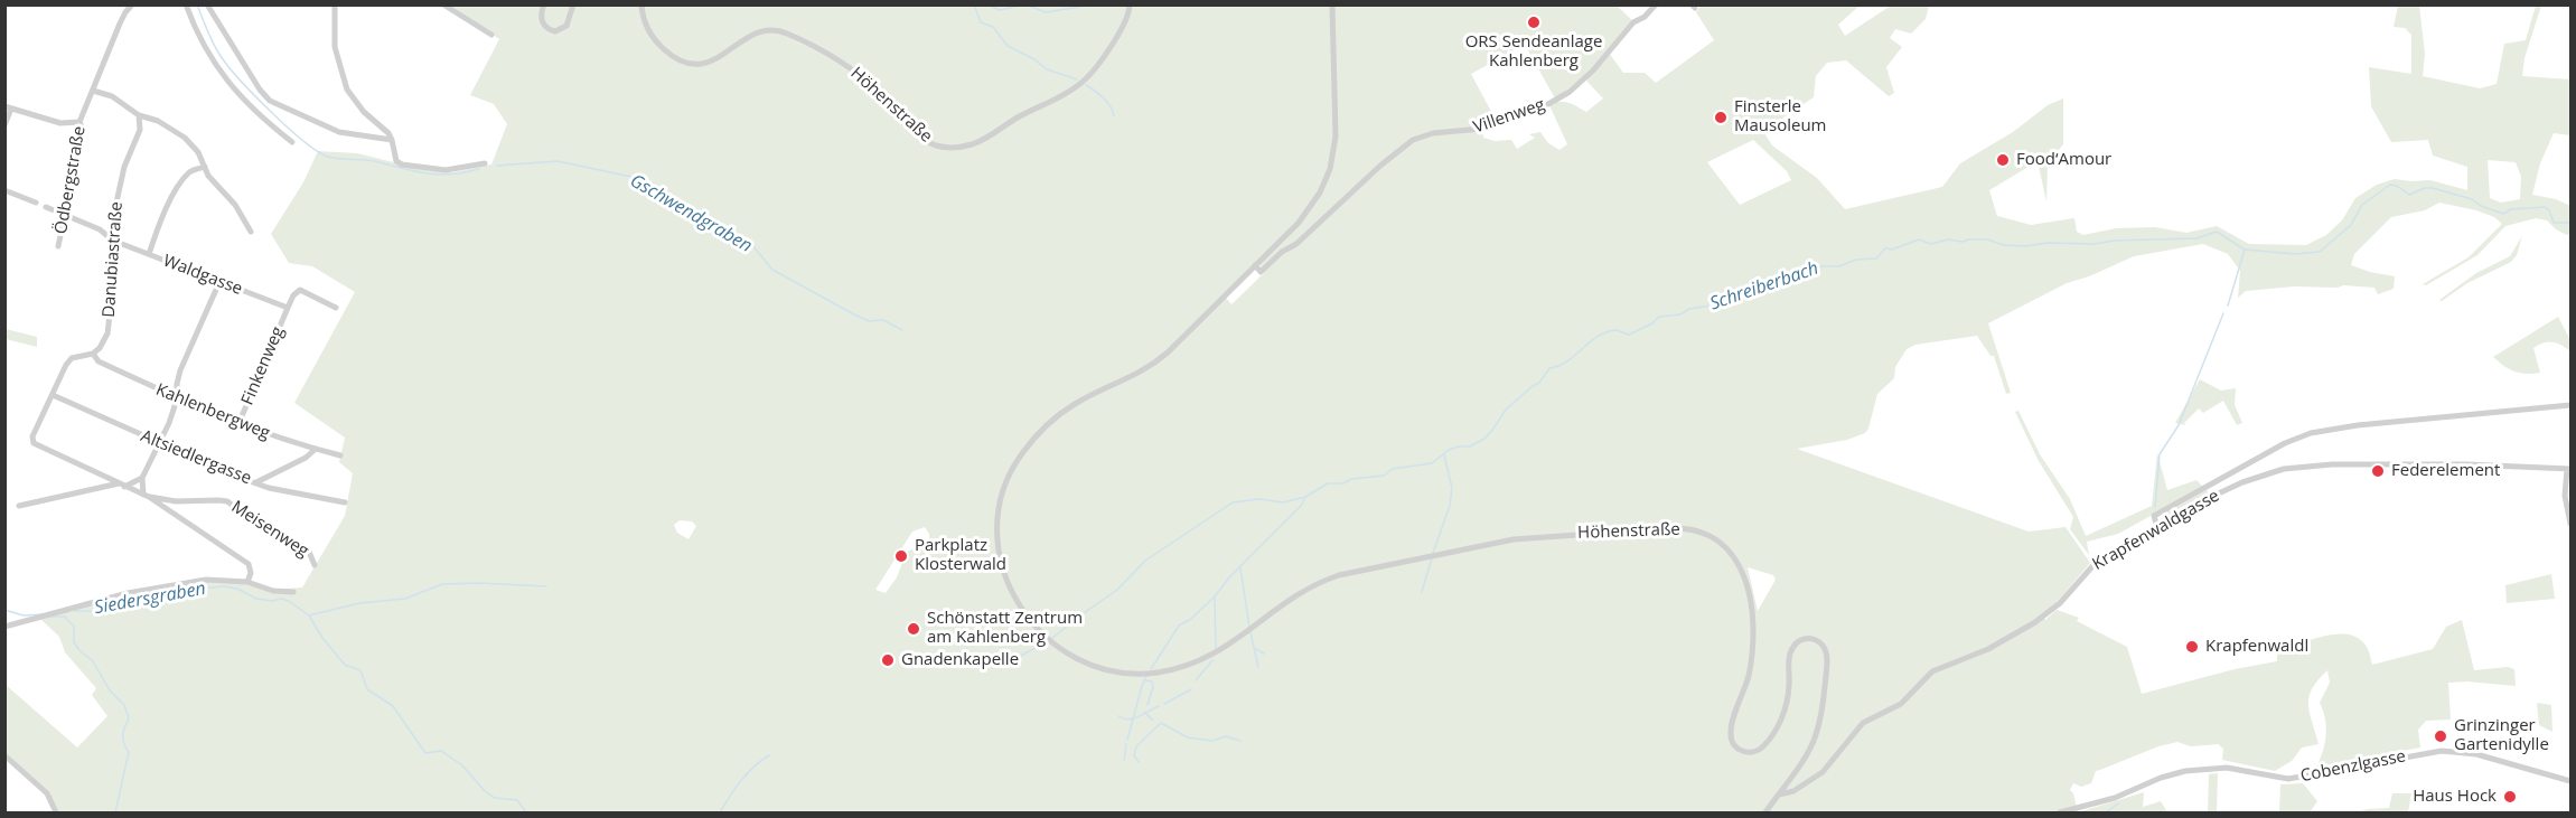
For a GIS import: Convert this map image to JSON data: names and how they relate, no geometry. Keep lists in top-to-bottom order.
{
  "streets": {
    "street": [
      "Höhenstraße",
      "Villenweg",
      "Ödbergstraße",
      "Danubiastraße",
      "Waldgasse",
      "Finkenweg",
      "Kahlenbergweg",
      "Altsiedlergasse",
      "Meisenweg",
      "Krapfenwaldgasse",
      "Cobenzlgasse"
    ]
  },
  "crossings": [
    ["Höhenstraße", "Villenweg"],
    ["Höhenstraße", "Krapfenwaldgasse"],
    ["Ödbergstraße", "Waldgasse"],
    ["Danubiastraße", "Waldgasse"],
    ["Danubiastraße", "Kahlenbergweg"],
    ["Waldgasse", "Finkenweg"],
    ["Finkenweg", "Kahlenbergweg"]
  ],
  "water": ["Gschwendgraben", "Schreiberbach", "Siedersgraben"],
  "places": [
    "ORS Sendeanlage Kahlenberg",
    "Finsterle Mausoleum",
    "Food‘Amour",
    "Federelement",
    "Parkplatz Klosterwald",
    "Schönstatt Zentrum am Kahlenberg",
    "Krapfenwaldl",
    "Gnadenkapelle",
    "Grinzinger Gartenidylle",
    "Haus Hock"
  ]
}
